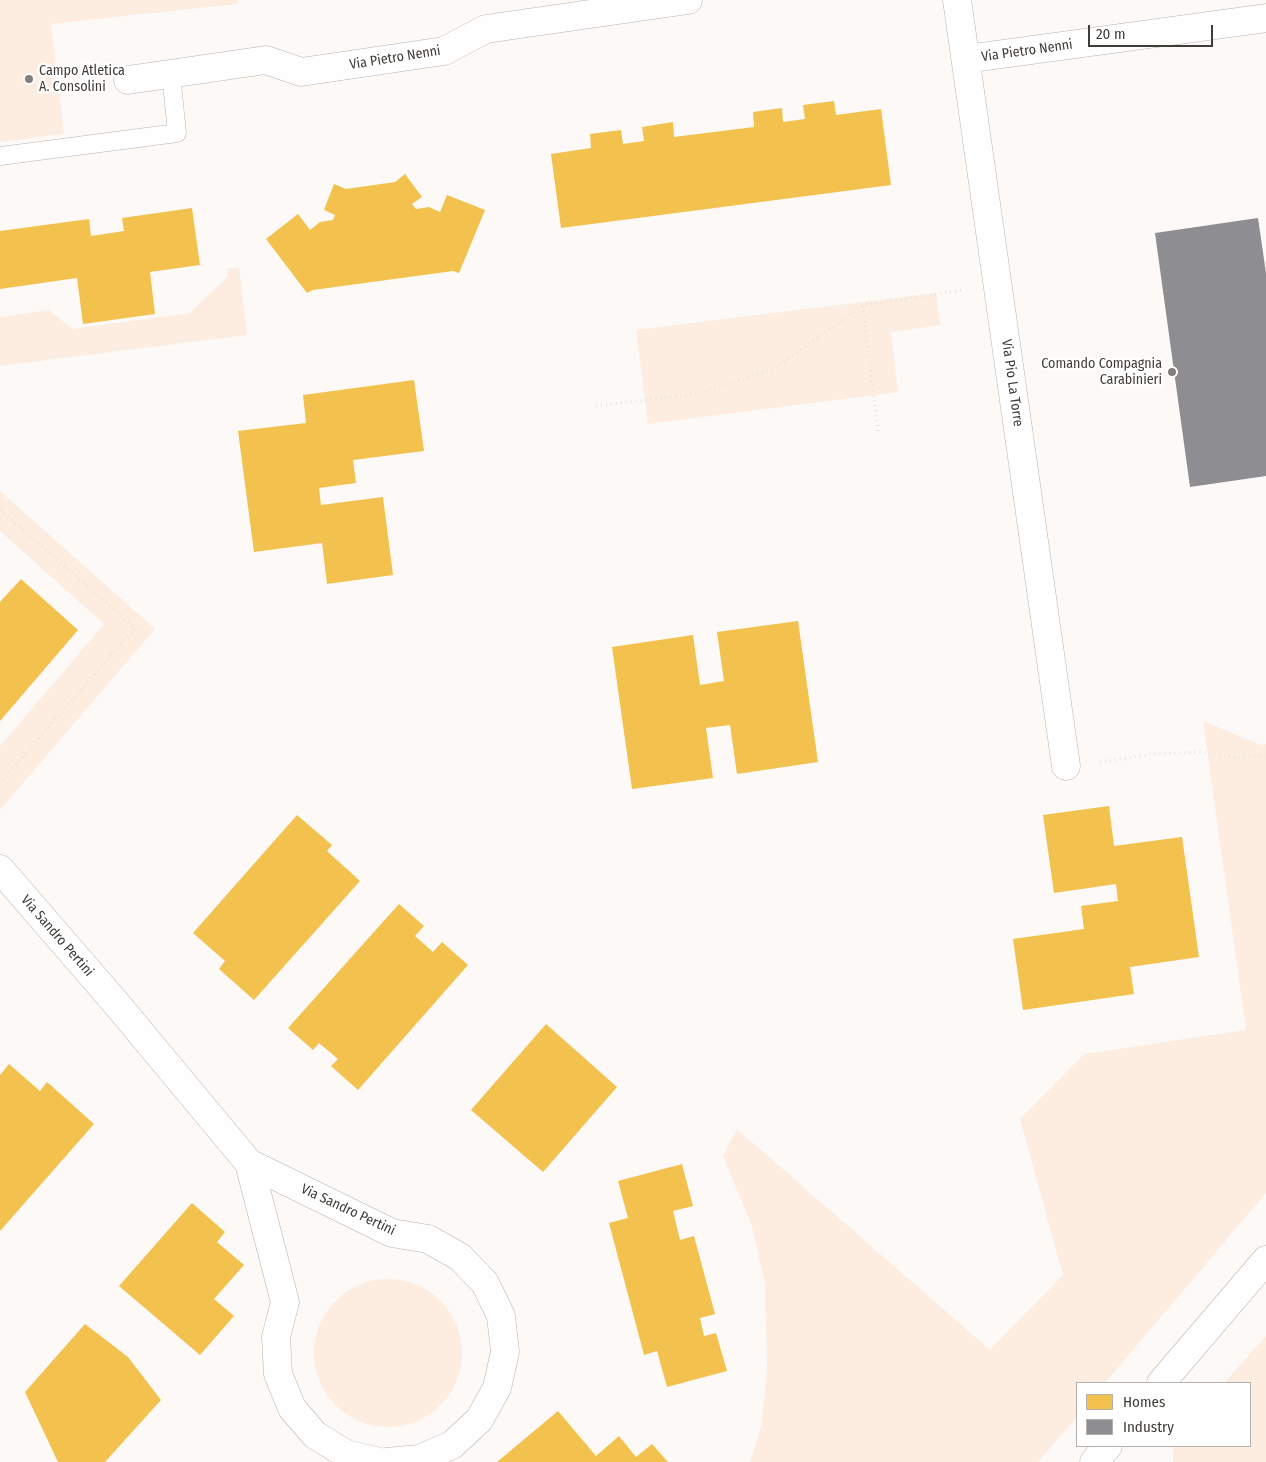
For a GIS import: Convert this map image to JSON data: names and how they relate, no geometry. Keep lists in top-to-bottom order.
{
  "streets": {
    "street": ["Via Pietro Nenni", "Via Pio La Torre", "Via Sandro Pertini"]
  },
  "crossings": [
    ["Via Pietro Nenni", "Via Pio La Torre"]
  ],
  "places": ["Campo Atletica A. Consolini", "Comando Compagnia Carabinieri"],
  "legend": ["Homes", "Industry"],
  "scale_bar": "20 m"
}
